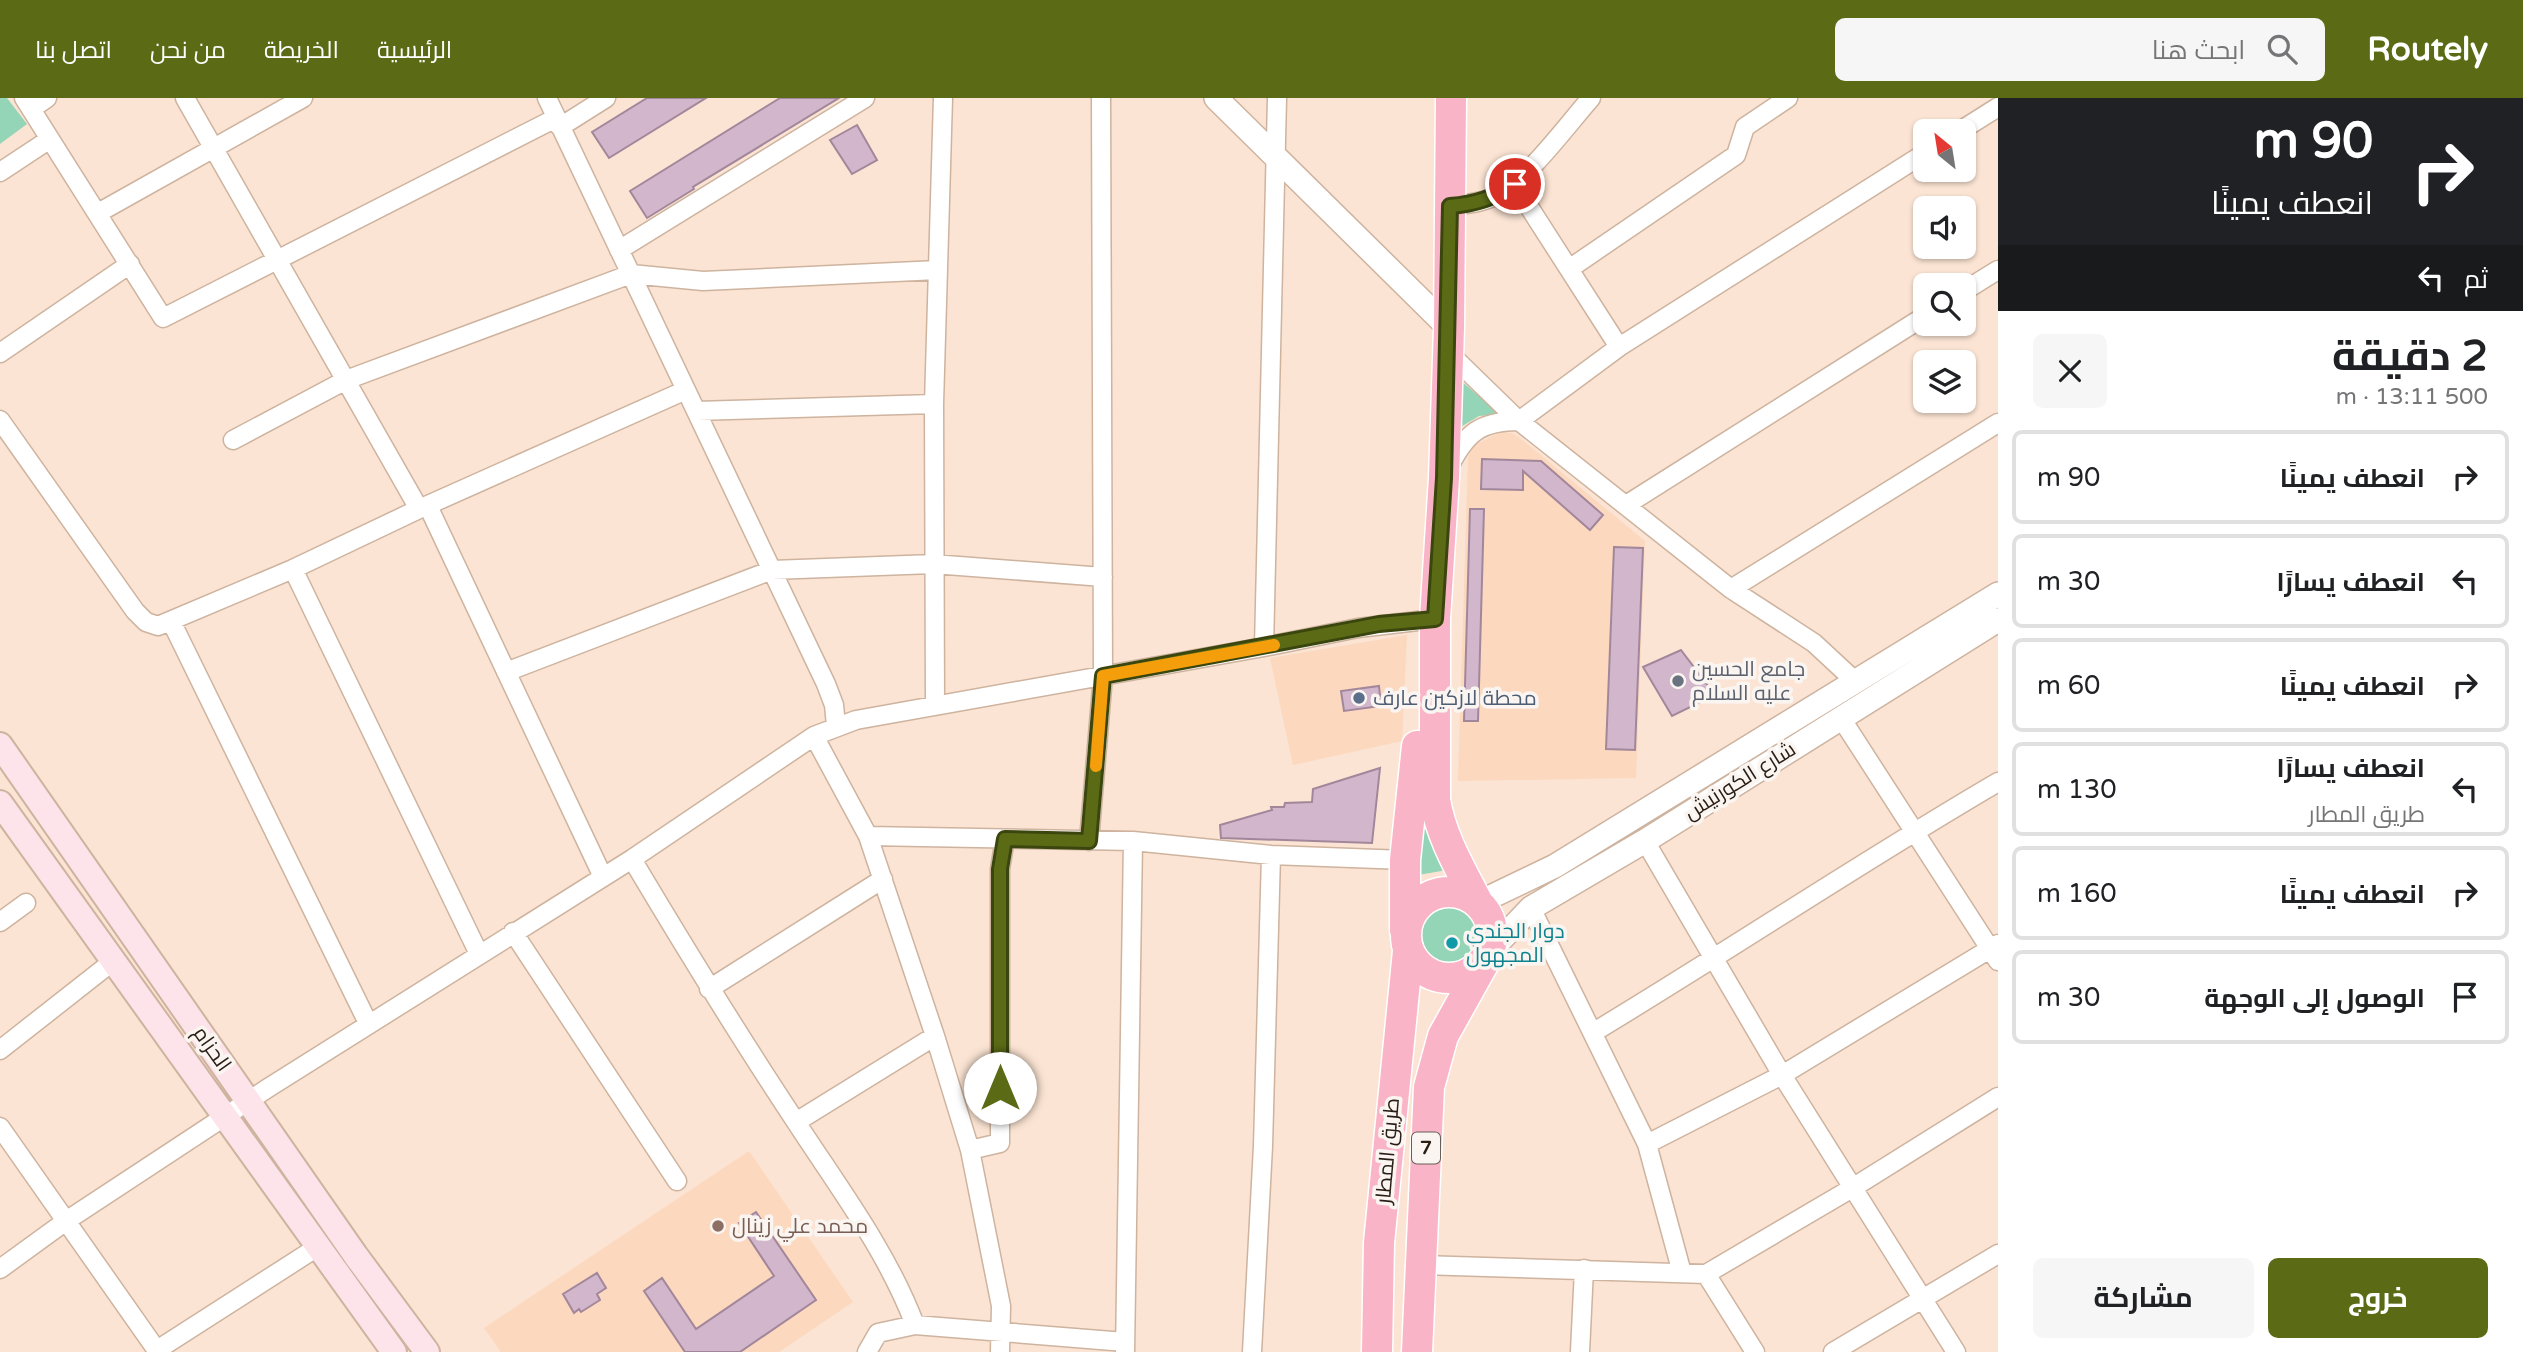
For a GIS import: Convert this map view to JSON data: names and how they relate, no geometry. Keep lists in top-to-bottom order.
{
  "streets": {
    "highway": ["7", "طريق المطار"],
    "main road": ["الحزام"],
    "street": ["شارع الكورنيش"]
  },
  "crossings": [
    ["شارع الكورنيش", "7"],
    ["شارع الكورنيش", "طريق المطار"],
    ["7", "طريق المطار"]
  ],
  "places": [
    "جامع الحسين عليه السلام",
    "محطة لازكين عارف",
    "دوار الجندي المجهول",
    "محمد علي زينال"
  ],
  "north": "top left",
  "page": {
    "header": "Routely",
    "search": "ابحث هنا",
    "nav": [
      "الرئيسية",
      "الخريطة",
      "من نحن",
      "اتصل بنا"
    ],
    "turn": ["90 m", "انعطف يمينًا"],
    "then": "ثم",
    "heading": ["2 دقيقة", "500 m · 13:11"],
    "list": [
      {
        "name": "انعطف يمينًا",
        "value": "90 m"
      },
      {
        "name": "انعطف يسارًا",
        "value": "30 m"
      },
      {
        "name": "انعطف يمينًا",
        "value": "60 m"
      },
      {
        "name": "انعطف يسارًا",
        "note": "طريق المطار",
        "value": "130 m"
      },
      {
        "name": "انعطف يمينًا",
        "value": "160 m"
      },
      {
        "name": "الوصول إلى الوجهة",
        "value": "30 m"
      }
    ],
    "buttons": ["خروج", "مشاركة"]
  }
}
